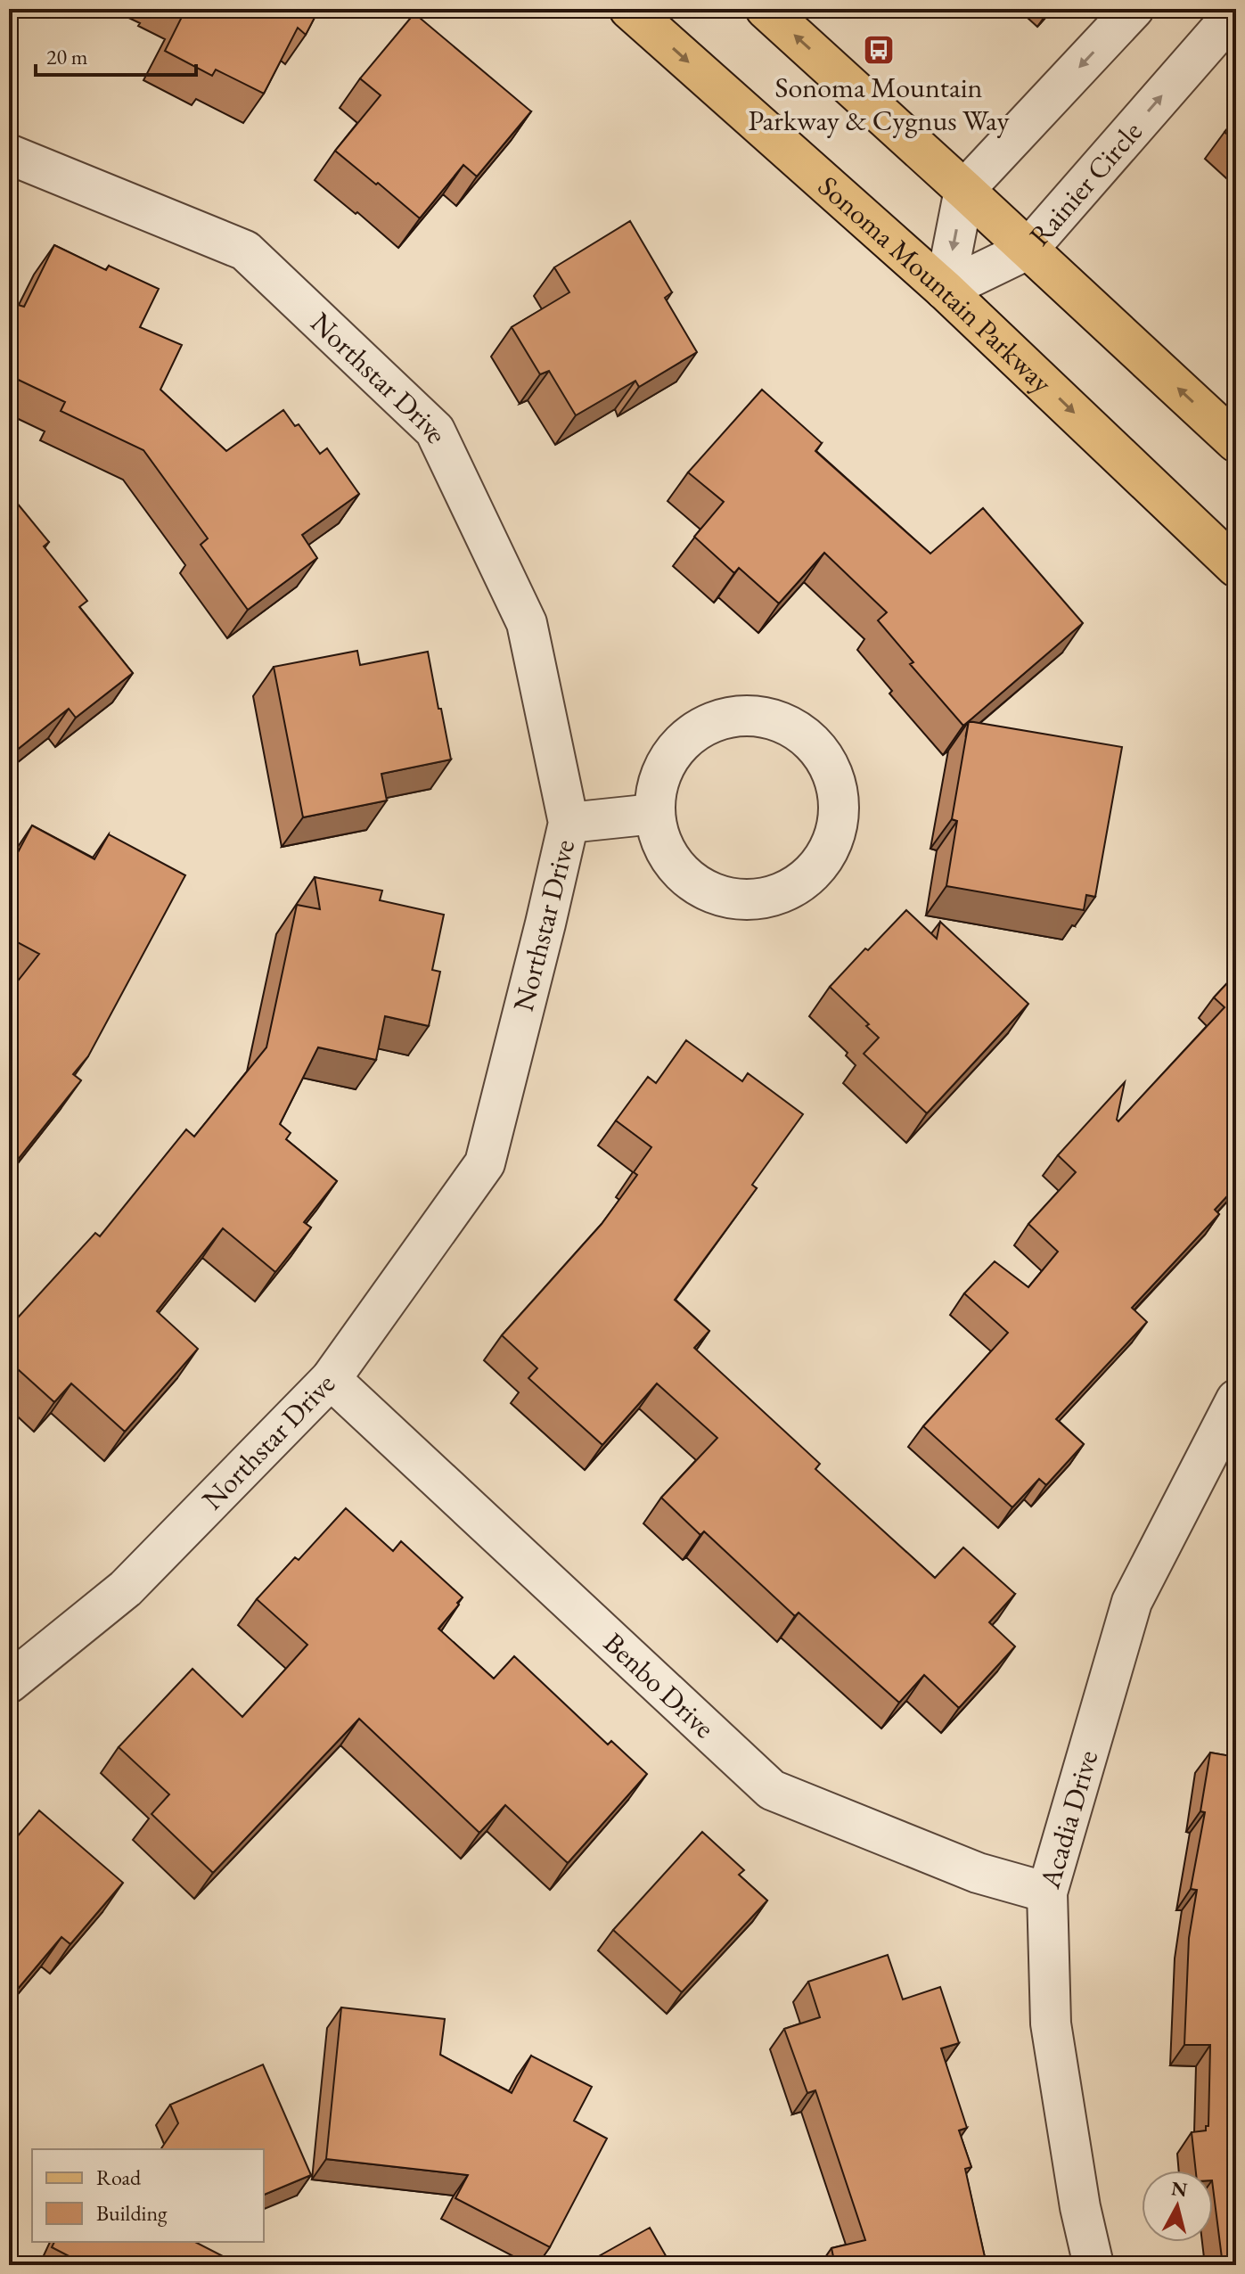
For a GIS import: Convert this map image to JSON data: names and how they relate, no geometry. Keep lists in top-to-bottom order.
{
  "streets": {
    "main road": ["Sonoma Mountain Parkway"],
    "street": [
      "Rainier Circle",
      "Northstar Drive",
      "Benbo Drive",
      "Acadia Drive"
    ]
  },
  "crossings": [
    ["Rainier Circle", "Sonoma Mountain Parkway"],
    ["Northstar Drive", "Benbo Drive"],
    ["Benbo Drive", "Acadia Drive"]
  ],
  "places": {
    "bus stop": ["Sonoma Mountain Parkway & Cygnus Way"]
  },
  "legend": ["Road", "Building"],
  "scale_bar": "20 m",
  "north": "top"
}
